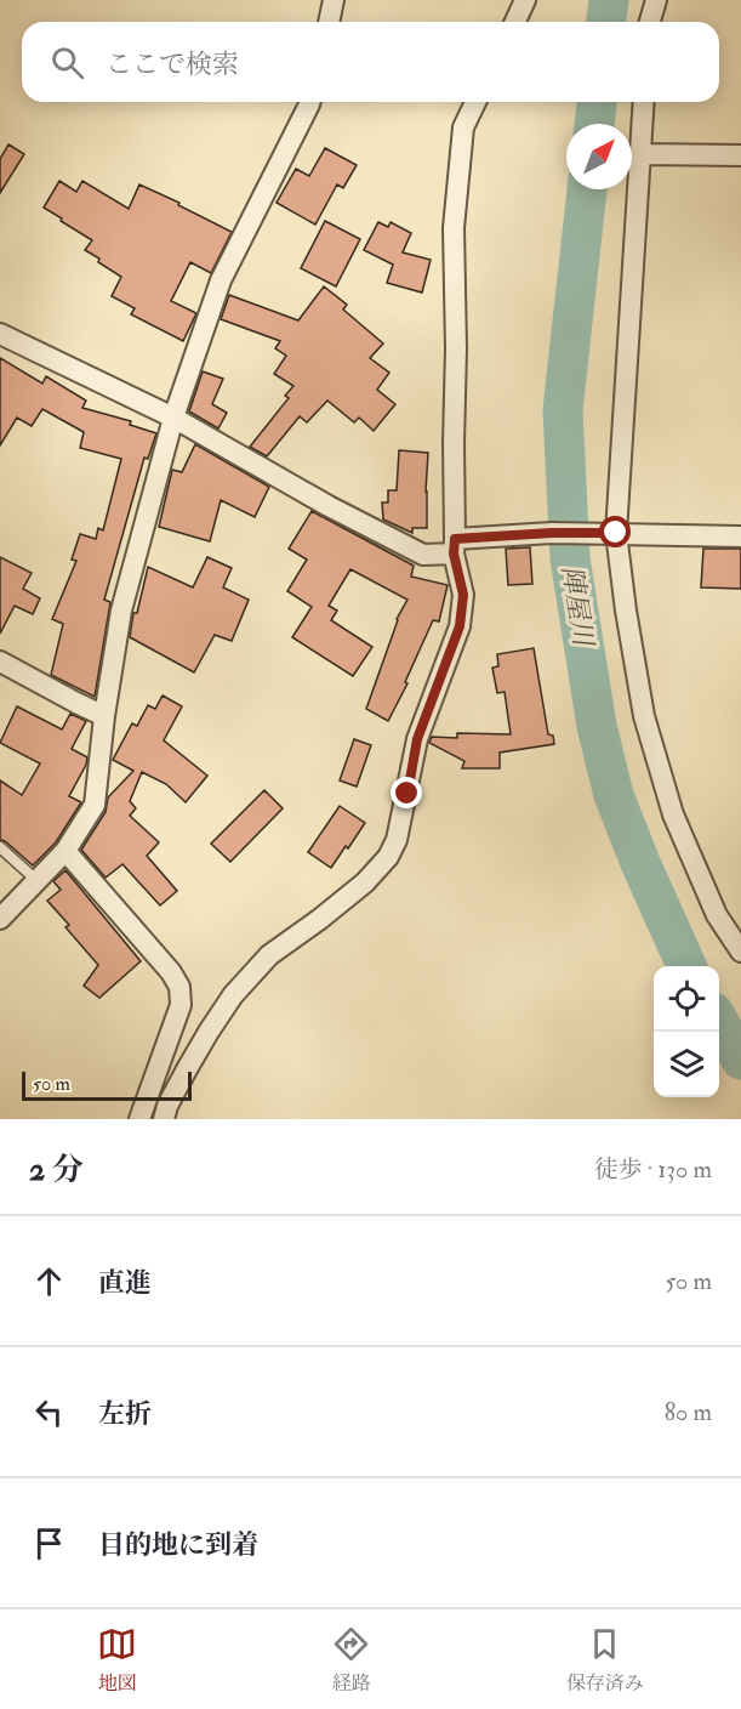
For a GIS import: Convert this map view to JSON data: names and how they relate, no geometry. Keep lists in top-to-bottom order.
{
  "water": ["陣屋川"],
  "scale_bar": "50 m",
  "north": "top right",
  "page": {
    "search": "ここで検索",
    "scale": "50 m",
    "heading": ["2 分", "徒歩 · 130 m"],
    "list": [
      ["直進", "50 m"],
      ["左折", "80 m"],
      "目的地に到着"
    ],
    "nav": ["地図", "経路", "保存済み"]
  }
}
